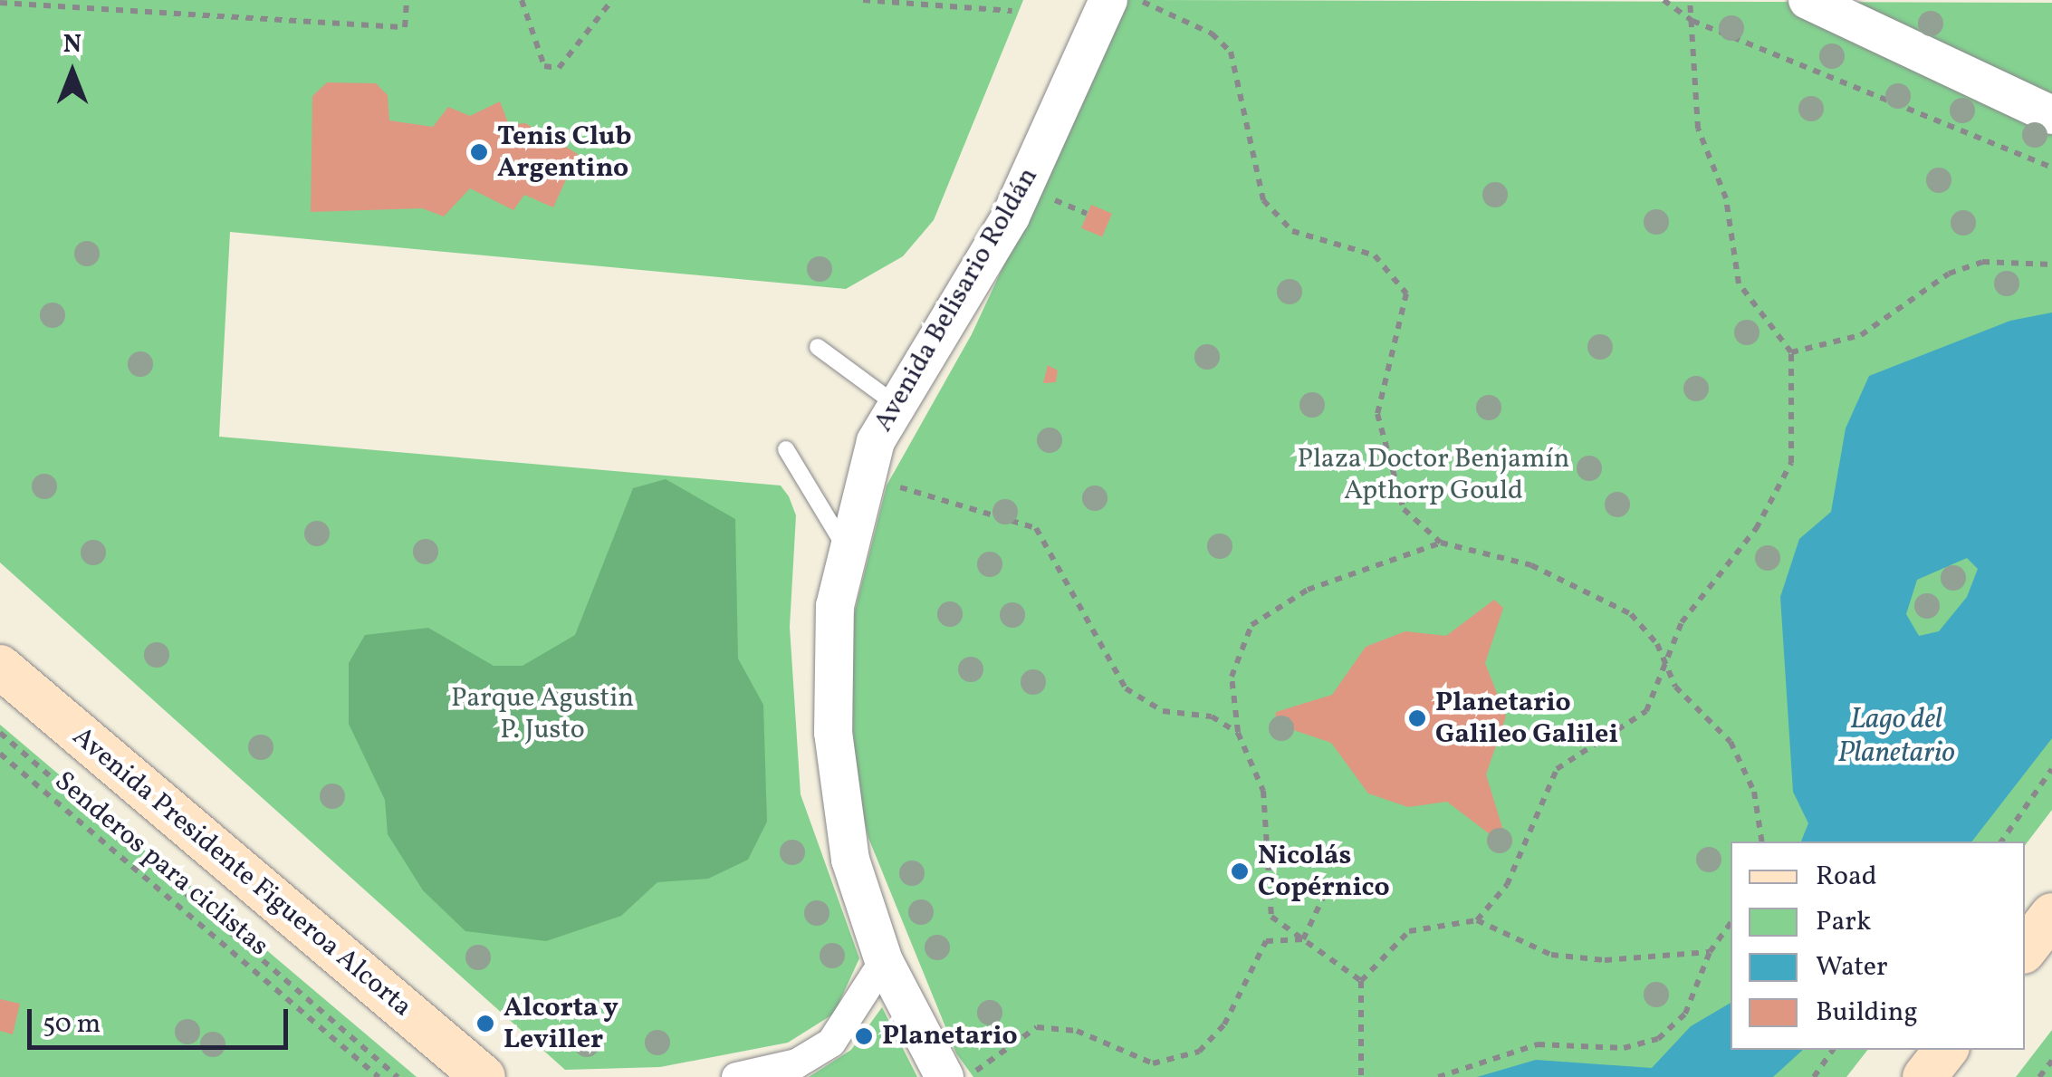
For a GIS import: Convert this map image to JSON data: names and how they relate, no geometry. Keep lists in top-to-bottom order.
{
  "streets": {
    "main road": ["Avenida Presidente Figueroa Alcorta"],
    "street": ["Avenida Belisario Roldán"],
    "path": ["Senderos para ciclistas"]
  },
  "water": ["Lago del Planetario"],
  "parks": ["Plaza Doctor Benjamín Apthorp Gould", "Parque Agustin P. Justo"],
  "places": [
    "Tenis Club Argentino",
    "Planetario Galileo Galilei",
    "Nicolás Copérnico",
    "Alcorta y Leviller",
    "Planetario"
  ],
  "legend": [
    "Road",
    "Park",
    "Water",
    "Building"
  ],
  "scale_bar": "50 m",
  "north": "top"
}
